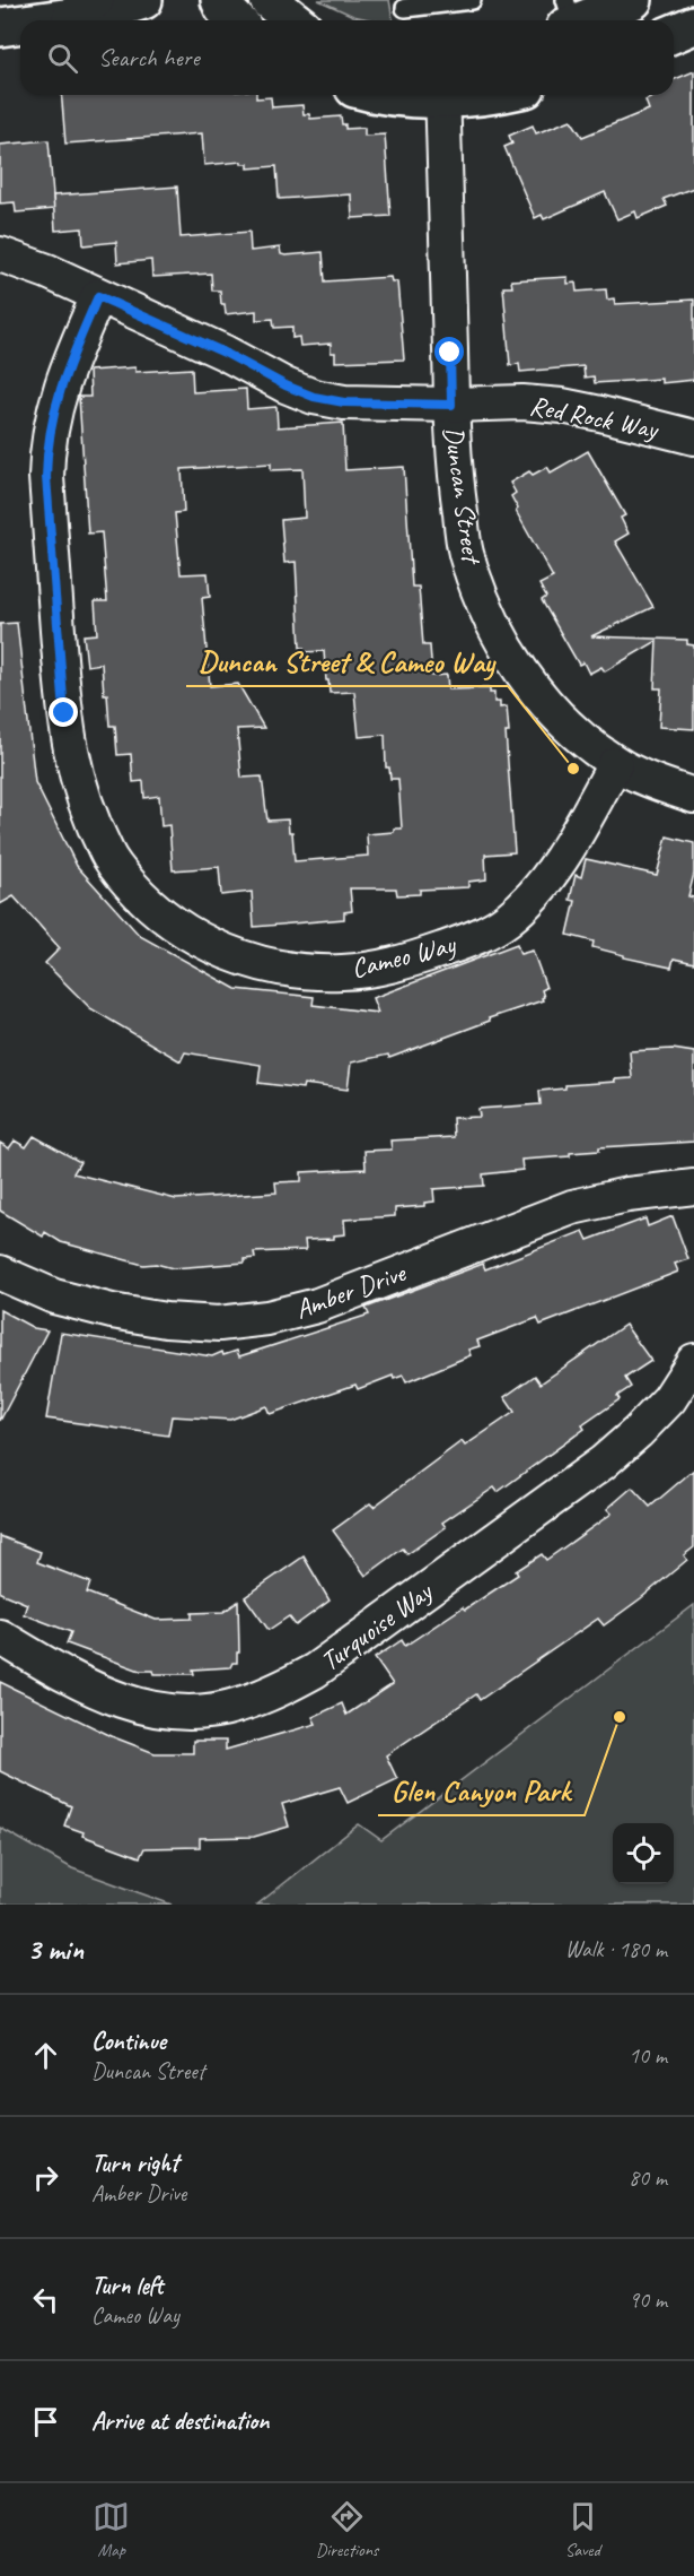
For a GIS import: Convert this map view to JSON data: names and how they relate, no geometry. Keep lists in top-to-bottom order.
{
  "streets": {
    "street": [
      "Red Rock Way",
      "Duncan Street",
      "Cameo Way",
      "Amber Drive",
      "Turquoise Way"
    ]
  },
  "crossings": [
    ["Red Rock Way", "Duncan Street"],
    ["Duncan Street", "Cameo Way"]
  ],
  "places": ["Duncan Street & Cameo Way", "Glen Canyon Park"],
  "page": {
    "search": "Search here",
    "heading": ["3 min", "Walk · 180 m"],
    "list": [
      ["Continue", "Duncan Street", "10 m"],
      ["Turn right", "Amber Drive", "80 m"],
      ["Turn left", "Cameo Way", "90 m"],
      "Arrive at destination"
    ],
    "nav": ["Map", "Directions", "Saved"]
  }
}
